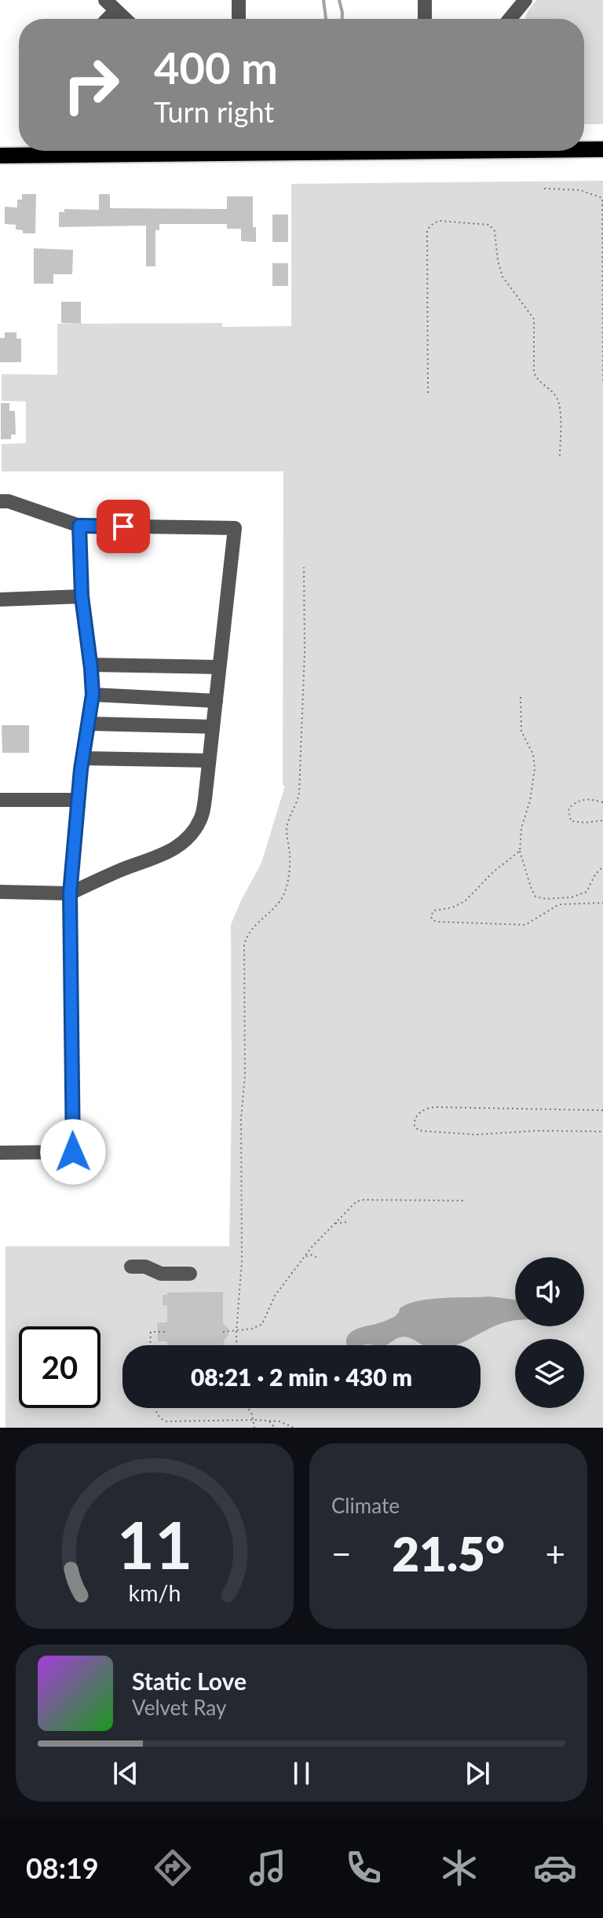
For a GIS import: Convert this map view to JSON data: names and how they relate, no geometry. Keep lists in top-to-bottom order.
{
  "page": {
    "turn": ["400 m", "Turn right"],
    "limit": "20",
    "trip": "08:21 · 2 min · 430 m",
    "tile": "Climate",
    "heat": ["−", "21.5°", "+"],
    "song": ["Static Love", "Velvet Ray"],
    "tabs": "08:19",
    "gauge": ["11", "km/h"]
  }
}
